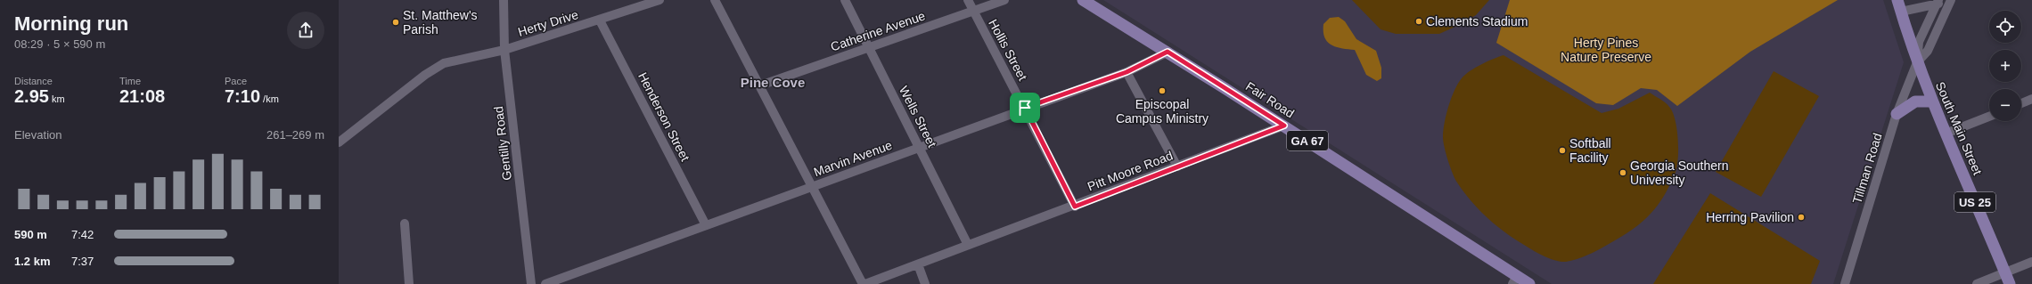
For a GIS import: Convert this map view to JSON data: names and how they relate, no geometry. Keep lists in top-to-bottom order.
{
  "streets": {
    "main road": [
      "Fair Road",
      "South Main Street",
      "GA 67",
      "US 25"
    ],
    "street": [
      "Herty Drive",
      "Catherine Avenue",
      "Hollis Street",
      "Henderson Street",
      "Wells Street",
      "Gentilly Road",
      "Marvin Avenue",
      "Tillman Road",
      "Pitt Moore Road"
    ]
  },
  "crossings": [
    ["Herty Drive", "Henderson Street"],
    ["Herty Drive", "Gentilly Road"],
    ["Catherine Avenue", "Hollis Street"],
    ["Catherine Avenue", "Wells Street"],
    ["Hollis Street", "Marvin Avenue"],
    ["Hollis Street", "Pitt Moore Road"],
    ["Fair Road", "Marvin Avenue"],
    ["Fair Road", "Pitt Moore Road"],
    ["Henderson Street", "Marvin Avenue"],
    ["Wells Street", "Marvin Avenue"],
    ["Wells Street", "Pitt Moore Road"],
    ["South Main Street", "Tillman Road"]
  ],
  "districts": ["Pine Cove"],
  "parks": ["Herty Pines Nature Preserve"],
  "places": [
    "Clements Stadium",
    "St. Matthew's Parish",
    "Episcopal Campus Ministry",
    "Softball Facility",
    "Georgia Southern University",
    "Herring Pavilion"
  ],
  "page": {
    "heading": ["Morning run", "08:29 · 5 × 590 m"],
    "map_buttons": ["+", "−"],
    "stats": [
      ["Distance", "2.95 km"],
      ["Time", "21:08"],
      ["Pace", "7:10 /km"]
    ],
    "chart": ["Elevation", "261–269 m"],
    "list": [
      {
        "name": "590 m",
        "note": "7:42"
      },
      {
        "name": "1.2 km",
        "note": "7:37"
      }
    ]
  }
}
